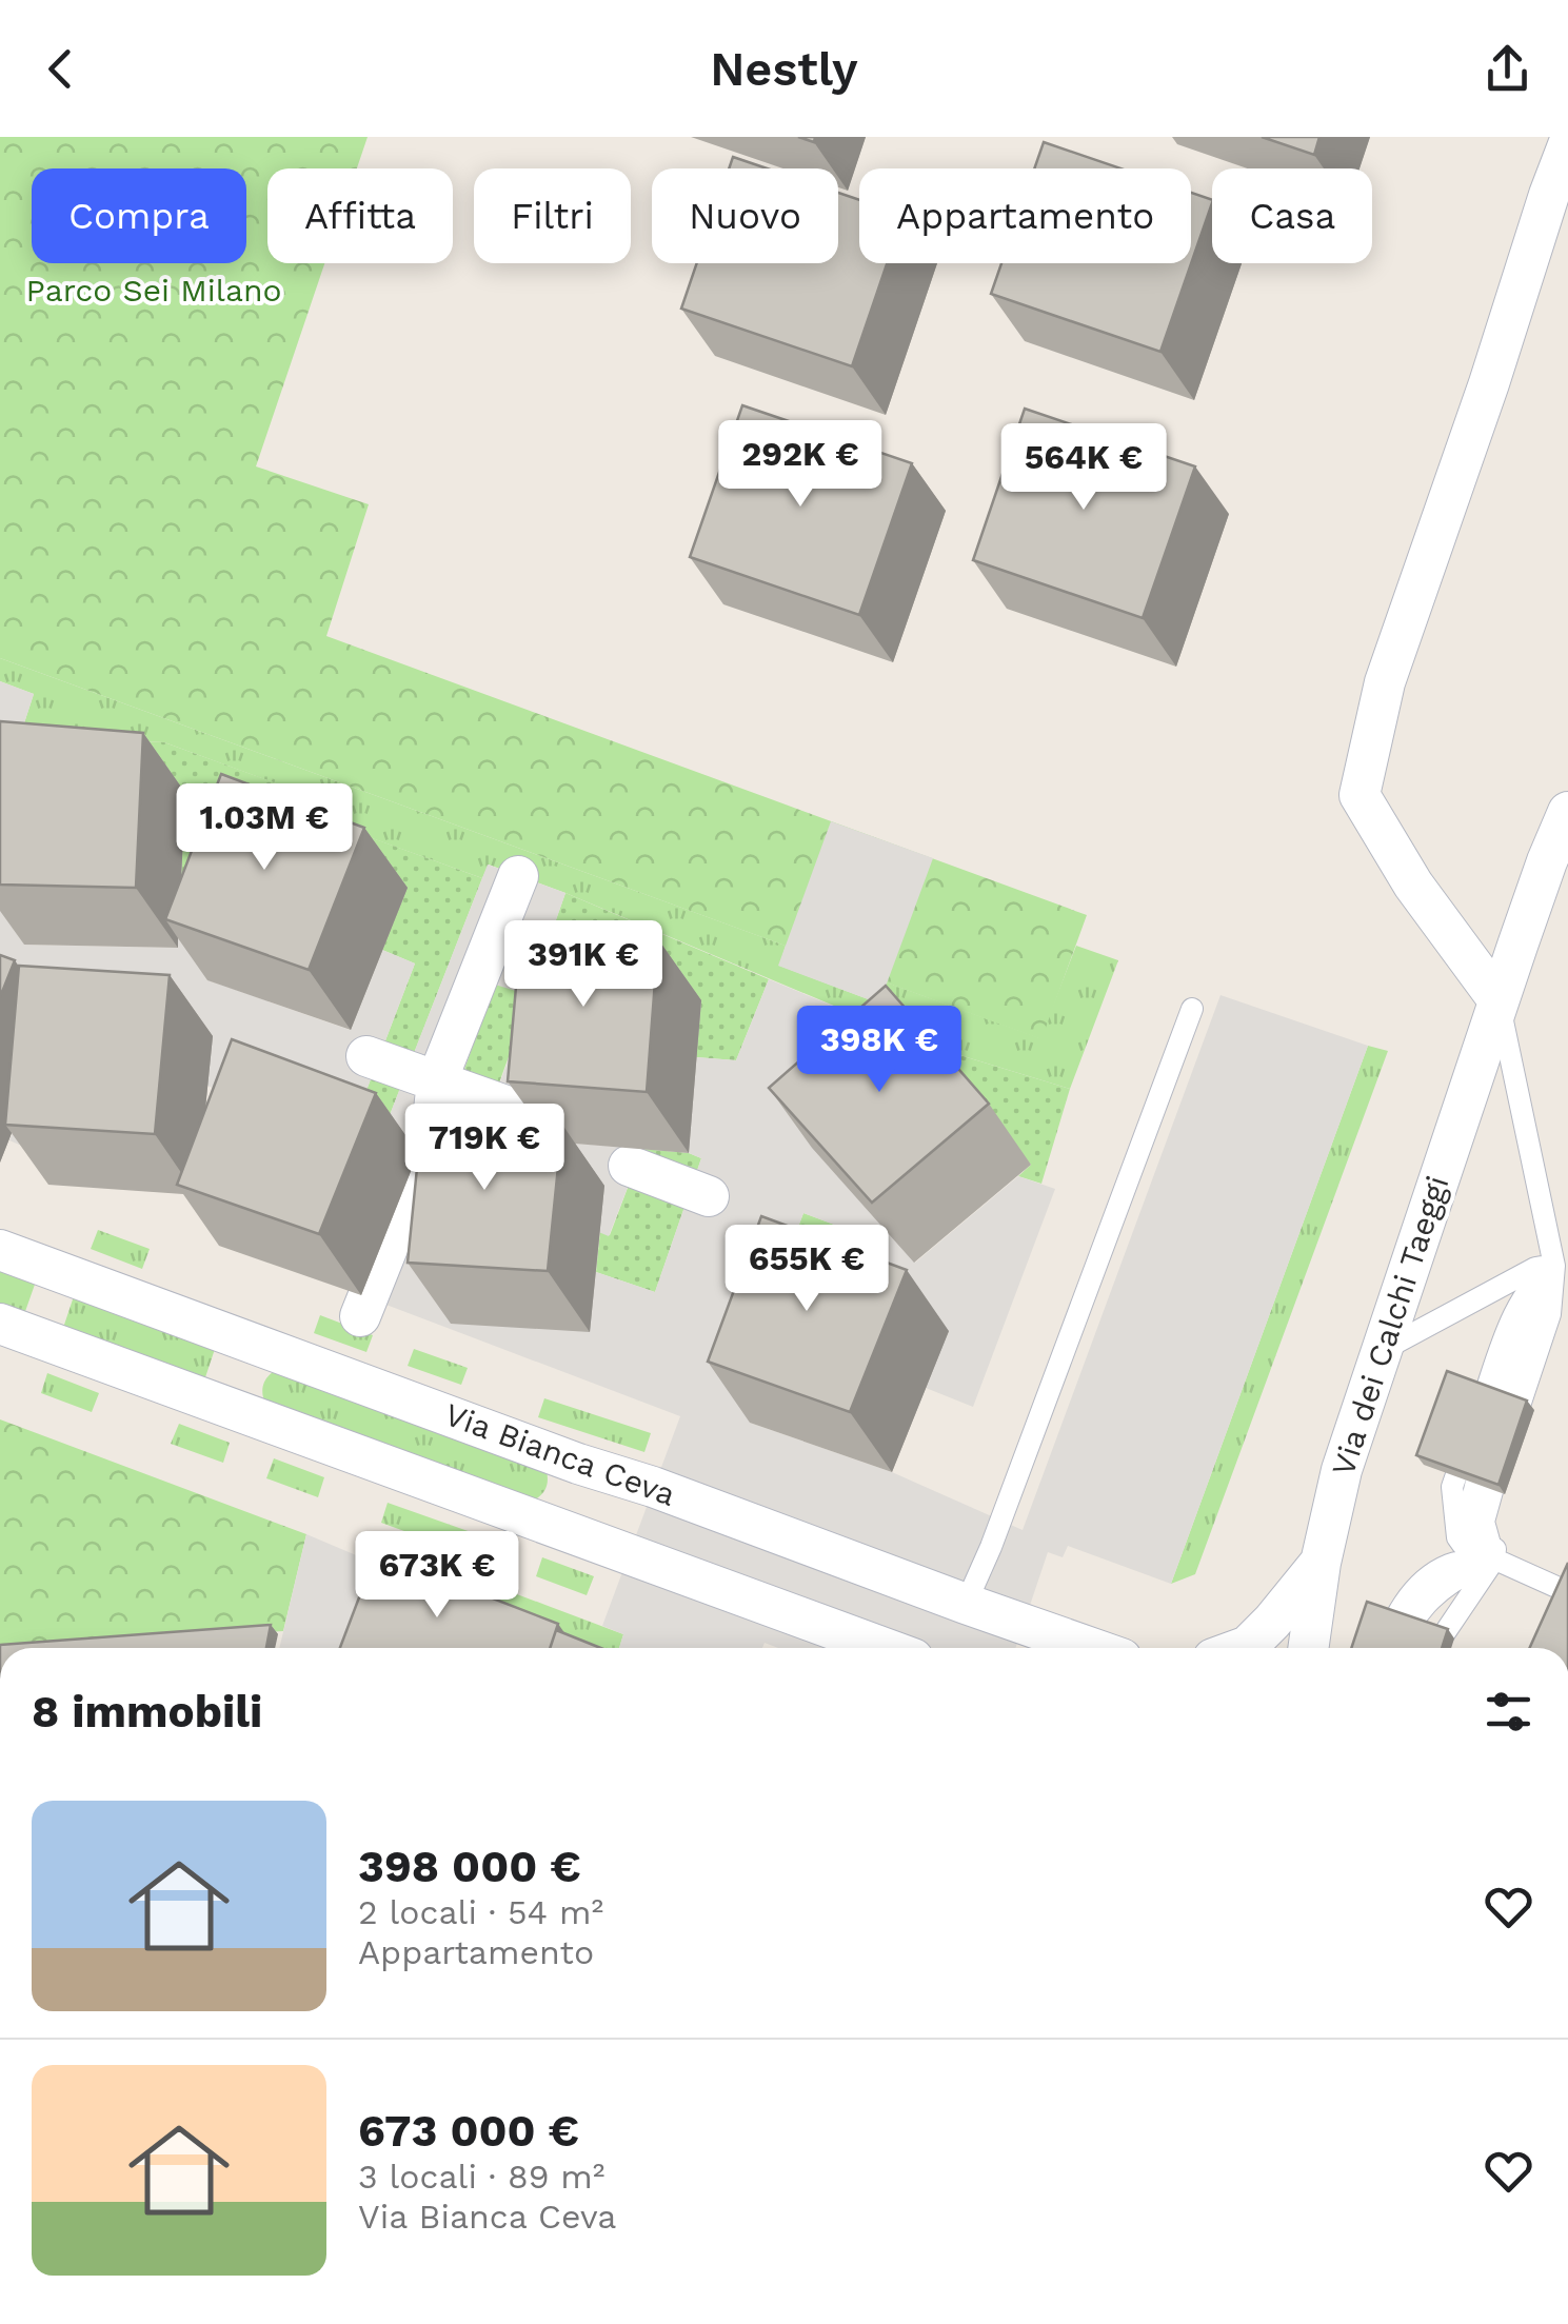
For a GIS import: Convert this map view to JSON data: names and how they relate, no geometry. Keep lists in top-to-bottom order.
{
  "streets": {
    "street": ["Via dei Calchi Taeggi", "Via Bianca Ceva"]
  },
  "parks": ["Parco Sei Milano"],
  "page": {
    "header": "Nestly",
    "chip": [
      "Compra",
      "Affitta",
      "Filtri",
      "Nuovo",
      "Appartamento",
      "Casa"
    ],
    "price": [
      "292K €",
      "564K €",
      "1.03M €",
      "391K €",
      "398K €",
      "719K €",
      "655K €",
      "673K €"
    ],
    "heading": "8 immobili",
    "list": [
      {
        "name": "398 000 €",
        "note": "2 locali · 54 m² · Appartamento"
      },
      {
        "name": "673 000 €",
        "note": "3 locali · 89 m² · Via Bianca Ceva"
      }
    ]
  }
}
